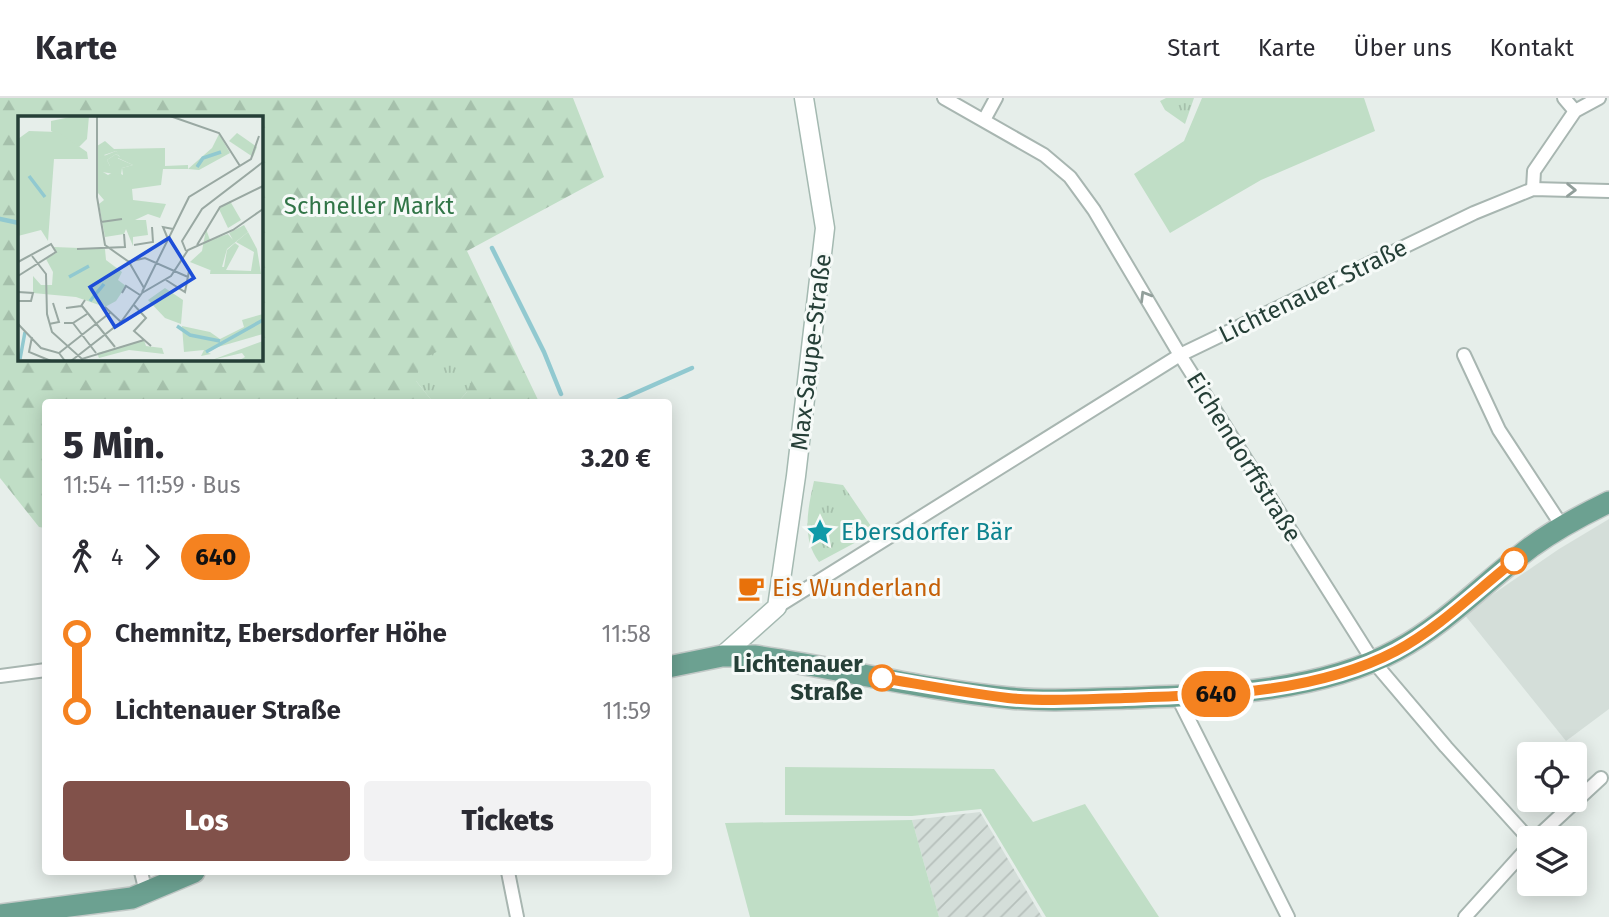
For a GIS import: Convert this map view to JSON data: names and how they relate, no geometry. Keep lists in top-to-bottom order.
{
  "streets": {
    "street": ["Lichtenauer Straße", "Max-Saupe-Straße", "Eichendorffstraße"]
  },
  "crossings": [
    ["Lichtenauer Straße", "Max-Saupe-Straße"],
    ["Lichtenauer Straße", "Eichendorffstraße"]
  ],
  "parks": ["Schneller Markt"],
  "places": {
    "place": ["Ebersdorfer Bär"],
    "cafe": ["Eis Wunderland"],
    "other": ["Lichtenauer Straße"]
  },
  "lines": ["bus line 640"],
  "page": {
    "header": "Karte",
    "nav": [
      "Start",
      "Karte",
      "Über uns",
      "Kontakt"
    ],
    "on_map": "640",
    "heading": ["5 Min.", "11:54 – 11:59 · Bus", "3.20 €"],
    "legs": ["4", "640"],
    "list": [
      {
        "name": "Chemnitz, Ebersdorfer Höhe",
        "value": "11:58"
      },
      {
        "name": "Lichtenauer Straße",
        "value": "11:59"
      }
    ],
    "buttons": ["Los", "Tickets"]
  }
}
